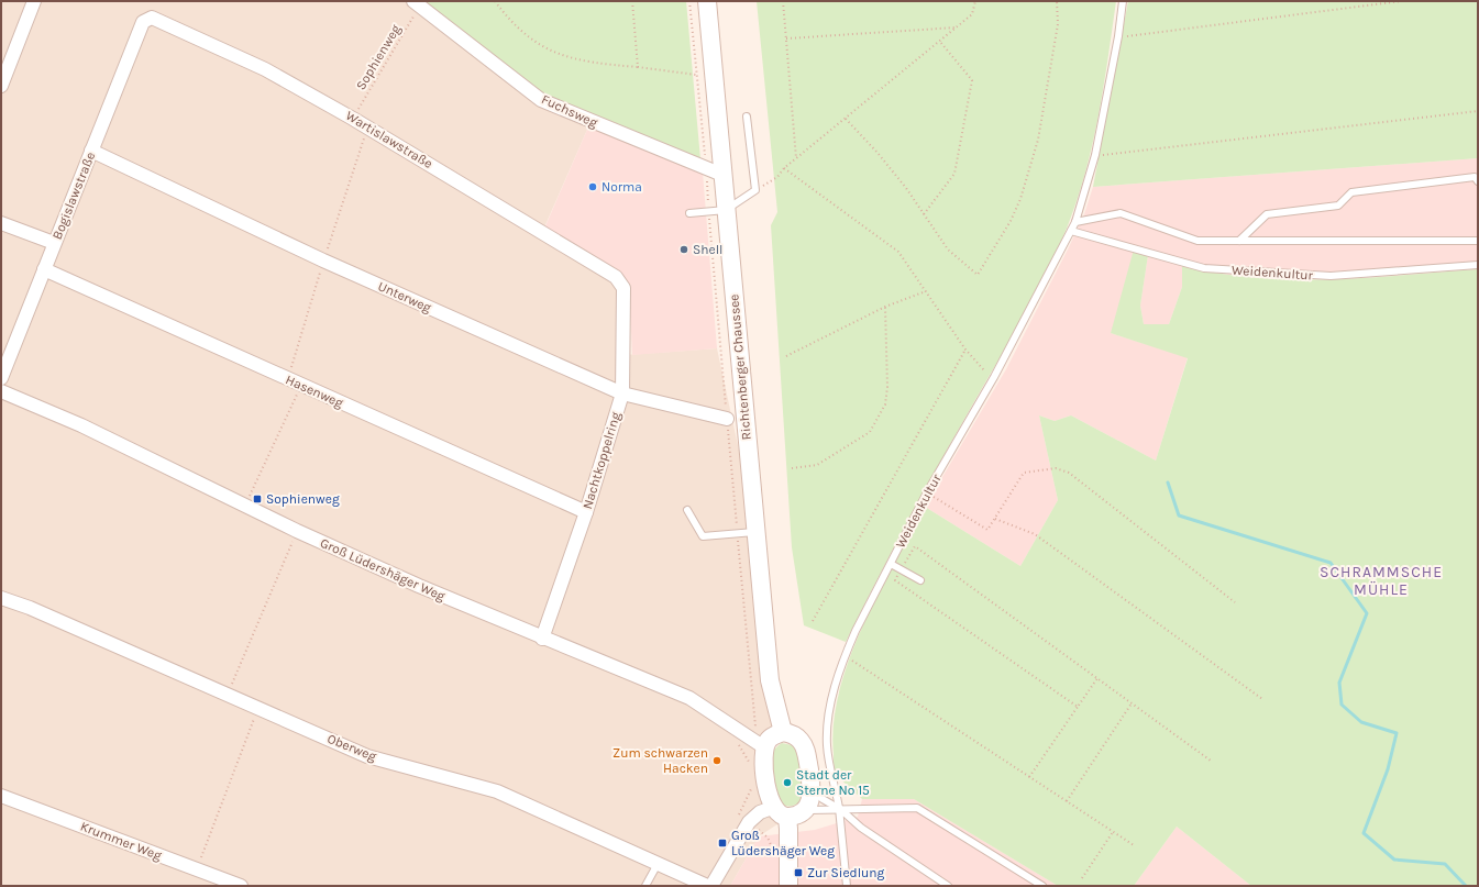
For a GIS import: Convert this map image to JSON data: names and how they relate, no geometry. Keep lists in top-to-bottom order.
{
  "streets": {
    "street": [
      "Fuchsweg",
      "Wartislawstraße",
      "Bogislawstraße",
      "Unterweg",
      "Richtenberger Chaussee",
      "Hasenweg",
      "Nachtkoppelring",
      "Groß Lüdershäger Weg",
      "Oberweg",
      "Krummer Weg"
    ],
    "lane": ["Weidenkultur"],
    "path": ["Sophienweg"]
  },
  "crossings": [
    ["Sophienweg", "Fuchsweg"],
    ["Sophienweg", "Wartislawstraße"],
    ["Fuchsweg", "Richtenberger Chaussee"],
    ["Wartislawstraße", "Bogislawstraße"],
    ["Wartislawstraße", "Nachtkoppelring"],
    ["Bogislawstraße", "Unterweg"],
    ["Bogislawstraße", "Hasenweg"],
    ["Unterweg", "Nachtkoppelring"],
    ["Hasenweg", "Nachtkoppelring"],
    ["Nachtkoppelring", "Groß Lüdershäger Weg"]
  ],
  "districts": ["SCHRAMMSCHE MÜHLE"],
  "places": {
    "other": [
      "Norma",
      "Shell",
      "Zum schwarzen Hacken",
      "Stadt der Sterne No 15"
    ],
    "transit": ["Sophienweg", "Groß Lüdershäger Weg", "Zur Siedlung"]
  }
}
